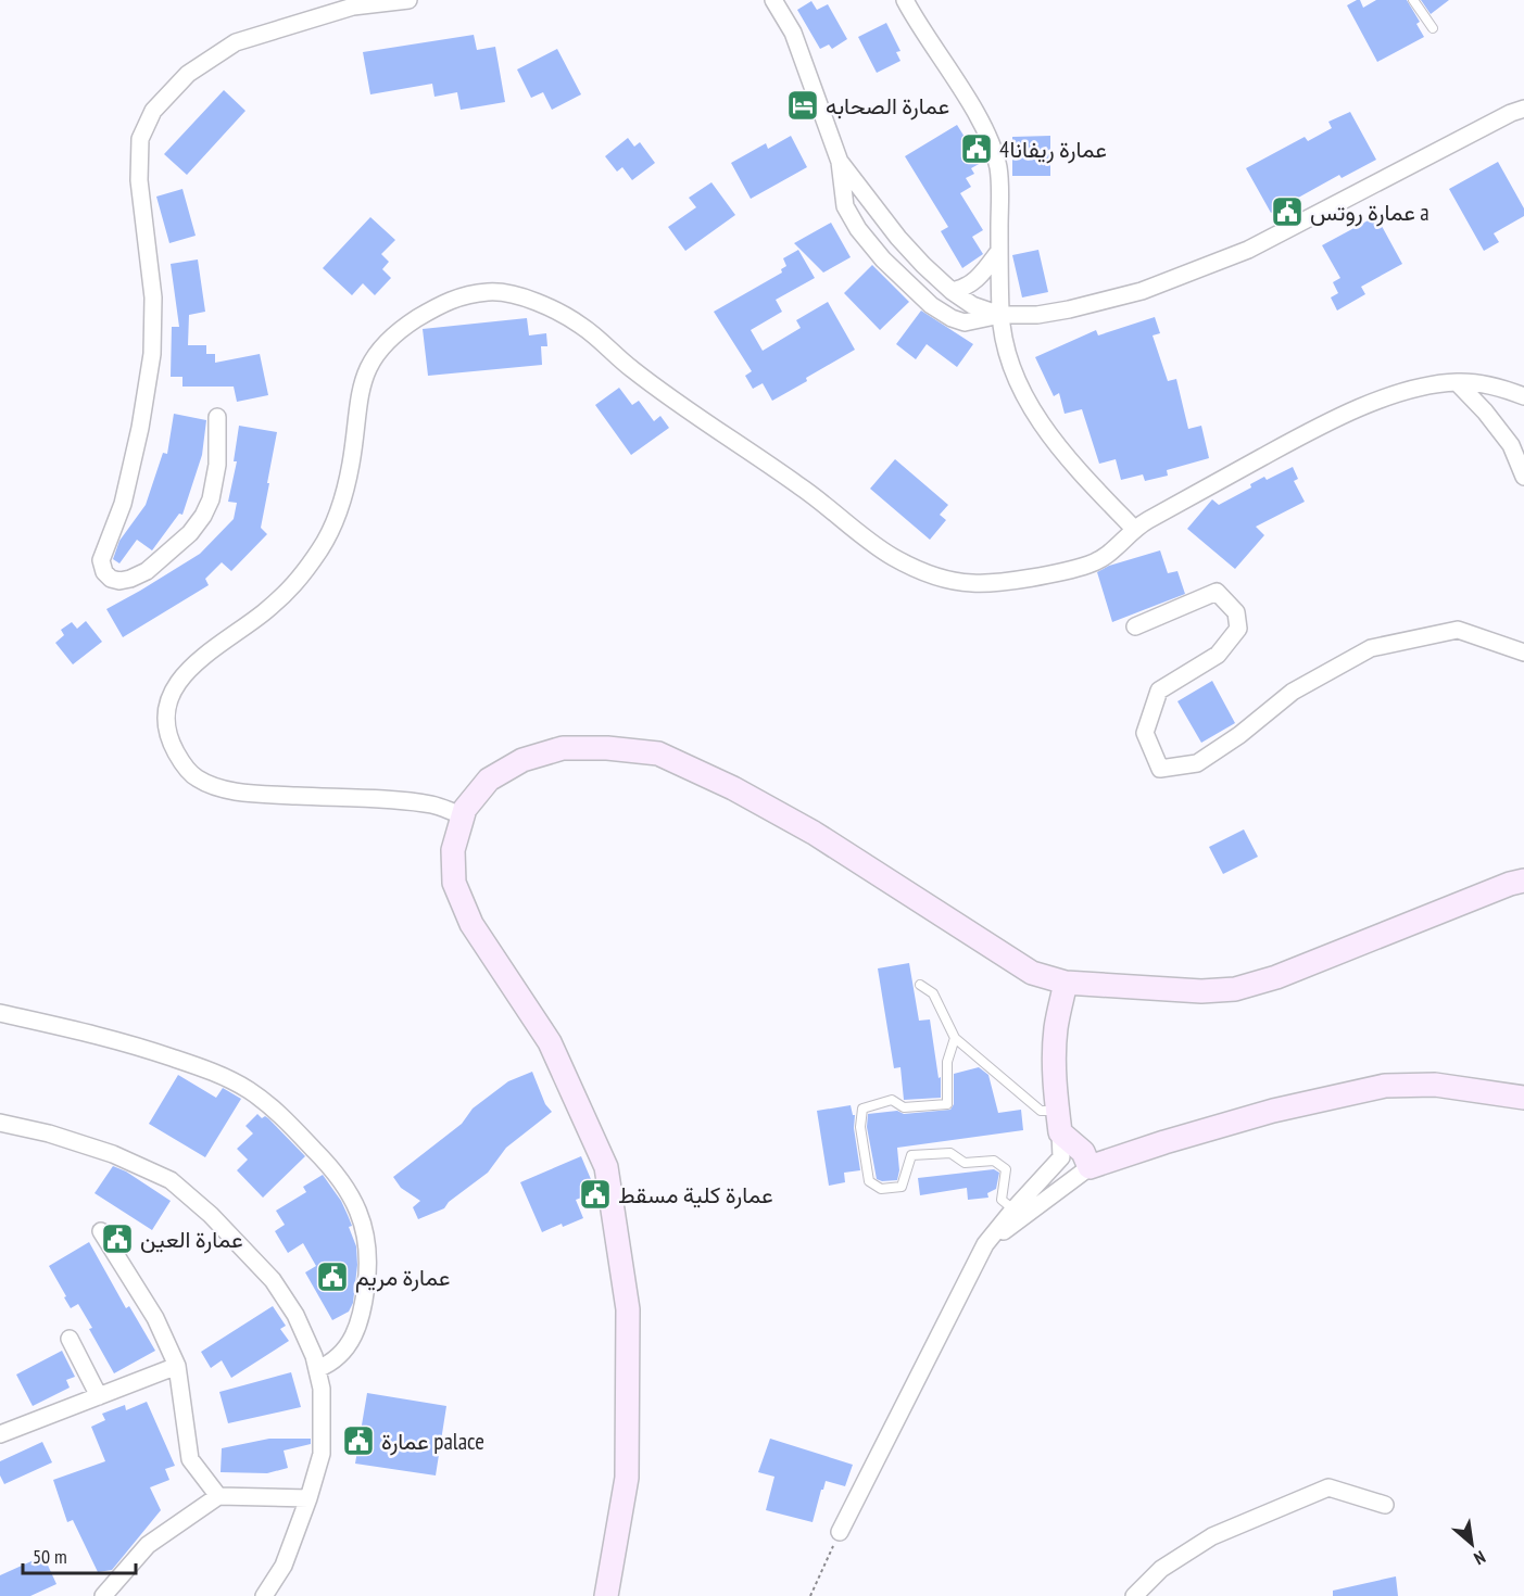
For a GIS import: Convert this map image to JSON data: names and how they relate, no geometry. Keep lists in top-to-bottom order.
{
  "places": {
    "hotel": ["عمارة الصحابه"],
    "public building": [
      "عمارة ريفانا4",
      "عمارة روتس a",
      "عمارة كلية مسقط",
      "عمارة العين",
      "عمارة مريم",
      "عمارة palace"
    ]
  },
  "scale_bar": "50 m",
  "north": "bottom right"
}
